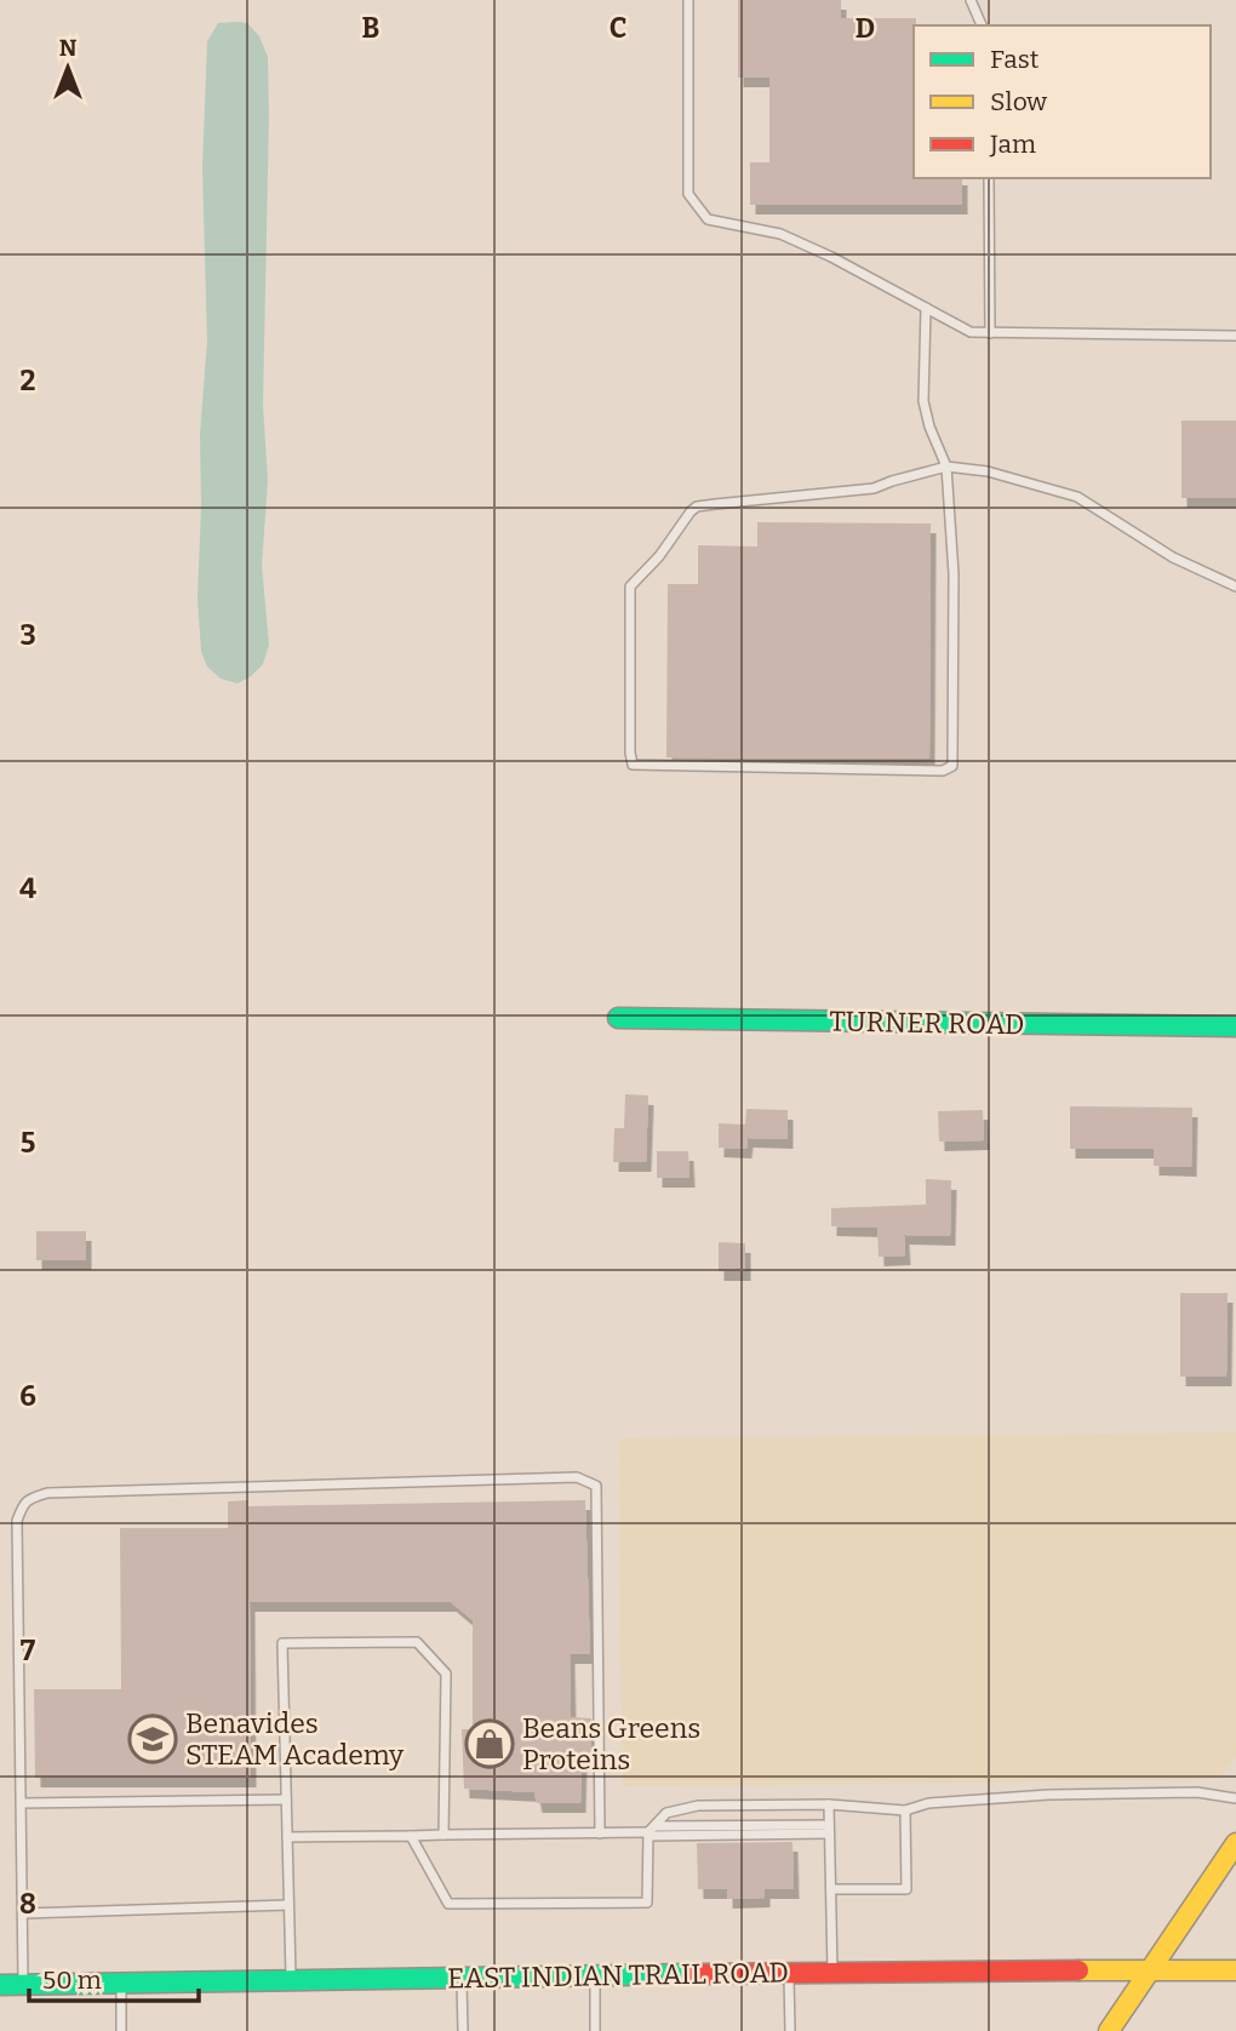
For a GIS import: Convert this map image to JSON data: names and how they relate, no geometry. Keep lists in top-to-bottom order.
{
  "streets": {
    "main road": ["TURNER ROAD", "EAST INDIAN TRAIL ROAD"]
  },
  "places": {
    "school or university": ["Benavides STEAM Academy"],
    "shop": ["Beans Greens Proteins"]
  },
  "legend": ["Fast", "Slow", "Jam"],
  "scale_bar": "50 m",
  "north": "top",
  "grid": {
    "columns": ["B", "C", "D"],
    "rows": [
      "2",
      "3",
      "4",
      "5",
      "6",
      "7",
      "8"
    ]
  }
}
